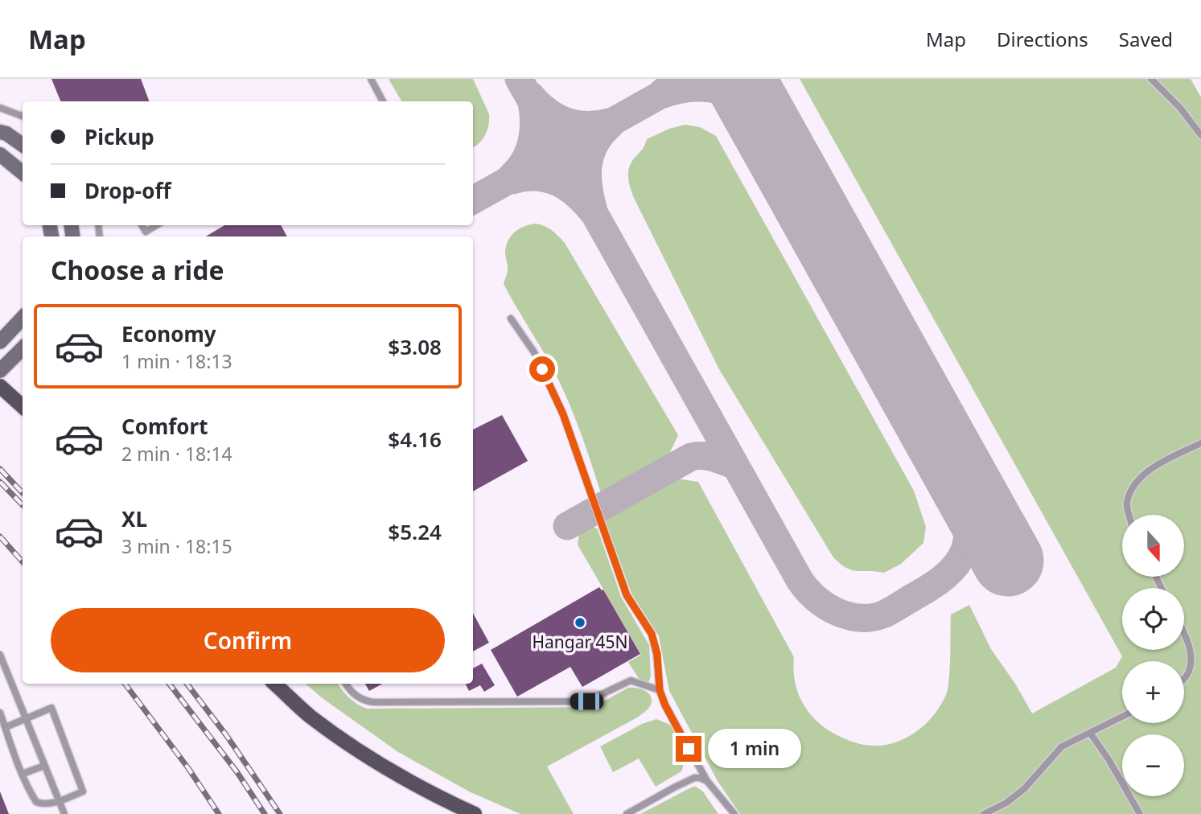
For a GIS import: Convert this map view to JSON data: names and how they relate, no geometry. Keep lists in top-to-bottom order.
{
  "places": ["Hangar 45N"],
  "north": "bottom",
  "page": {
    "header": "Map",
    "nav": ["Map", "Directions", "Saved"],
    "banner": ["Pickup", "Drop-off"],
    "heading": "Choose a ride",
    "list": [
      {
        "name": "Economy",
        "note": "1 min · 18:13",
        "value": "$3.08"
      },
      {
        "name": "Comfort",
        "note": "2 min · 18:14",
        "value": "$4.16"
      },
      {
        "name": "XL",
        "note": "3 min · 18:15",
        "value": "$5.24"
      }
    ],
    "map_buttons": ["+", "−"],
    "buttons": "Confirm",
    "bubble": "1 min"
  }
}
